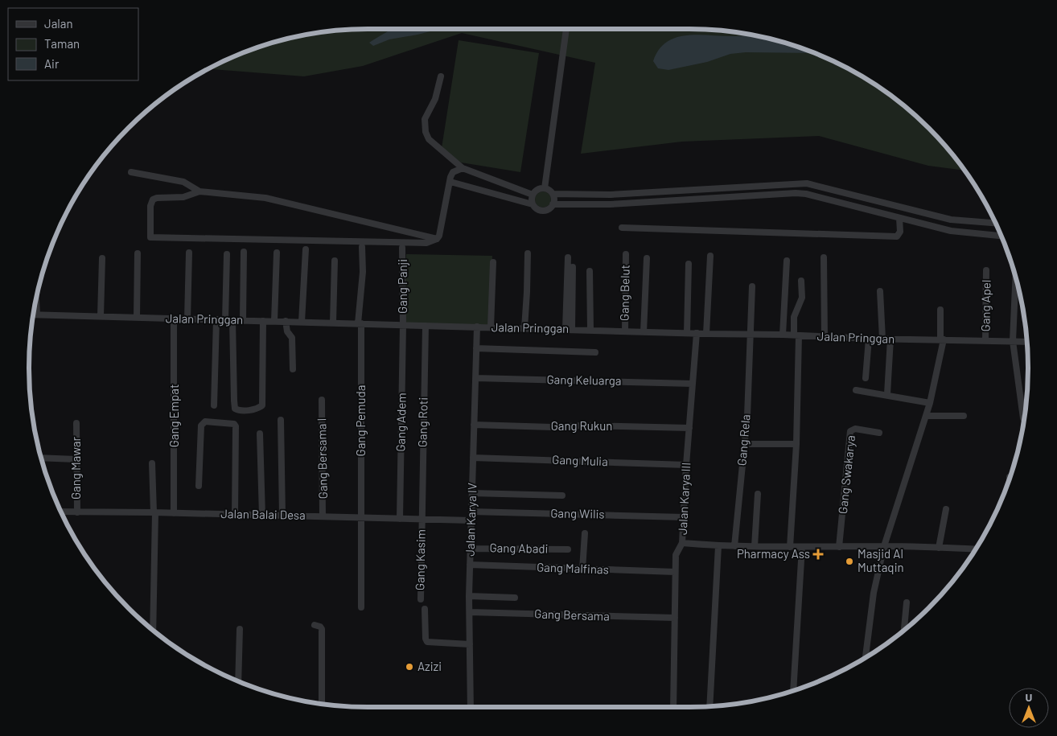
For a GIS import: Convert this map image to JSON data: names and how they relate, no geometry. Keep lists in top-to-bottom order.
{
  "streets": {
    "street": [
      "Gang Panji",
      "Gang Belut",
      "Gang Apel",
      "Jalan Pringgan",
      "Gang Keluarga",
      "Gang Empat",
      "Gang Pemuda",
      "Gang Adem",
      "Gang Roti",
      "Gang Rukun",
      "Gang Rela",
      "Gang Bersama I",
      "Gang Mulia",
      "Gang Mawar",
      "Gang Swakarya",
      "Jalan Karya III",
      "Gang Wilis",
      "Jalan Balai Desa",
      "Jalan Karya IV",
      "Gang Abadi",
      "Gang Kasim",
      "Gang Malfinas",
      "Gang Bersama"
    ]
  },
  "crossings": [
    ["Gang Panji", "Jalan Pringgan"],
    ["Gang Panji", "Gang Adem"],
    ["Gang Belut", "Jalan Pringgan"],
    ["Gang Apel", "Jalan Pringgan"],
    ["Jalan Pringgan", "Gang Empat"],
    ["Jalan Pringgan", "Gang Pemuda"],
    ["Jalan Pringgan", "Gang Adem"],
    ["Jalan Pringgan", "Gang Roti"],
    ["Jalan Pringgan", "Gang Rela"],
    ["Jalan Pringgan", "Jalan Karya III"],
    ["Jalan Pringgan", "Jalan Karya IV"],
    ["Gang Keluarga", "Jalan Karya III"],
    ["Gang Keluarga", "Jalan Karya IV"],
    ["Gang Empat", "Jalan Balai Desa"],
    ["Gang Pemuda", "Jalan Balai Desa"],
    ["Gang Adem", "Jalan Balai Desa"],
    ["Gang Roti", "Jalan Balai Desa"],
    ["Gang Roti", "Gang Kasim"],
    ["Gang Rukun", "Jalan Karya III"],
    ["Gang Rukun", "Jalan Karya IV"],
    ["Gang Bersama I", "Jalan Balai Desa"],
    ["Gang Mulia", "Jalan Karya III"],
    ["Gang Mulia", "Jalan Karya IV"],
    ["Gang Mawar", "Jalan Balai Desa"],
    ["Jalan Karya III", "Gang Wilis"],
    ["Jalan Karya III", "Gang Malfinas"],
    ["Jalan Karya III", "Gang Bersama"],
    ["Gang Wilis", "Jalan Karya IV"],
    ["Jalan Balai Desa", "Jalan Karya IV"],
    ["Jalan Balai Desa", "Gang Kasim"],
    ["Jalan Karya IV", "Gang Abadi"],
    ["Jalan Karya IV", "Gang Malfinas"],
    ["Jalan Karya IV", "Gang Bersama"]
  ],
  "places": {
    "health": ["Pharmacy Ass"],
    "other": ["Masjid Al Muttaqin", "Azizi"]
  },
  "legend": ["Jalan", "Taman", "Air"],
  "north": "top"
}
